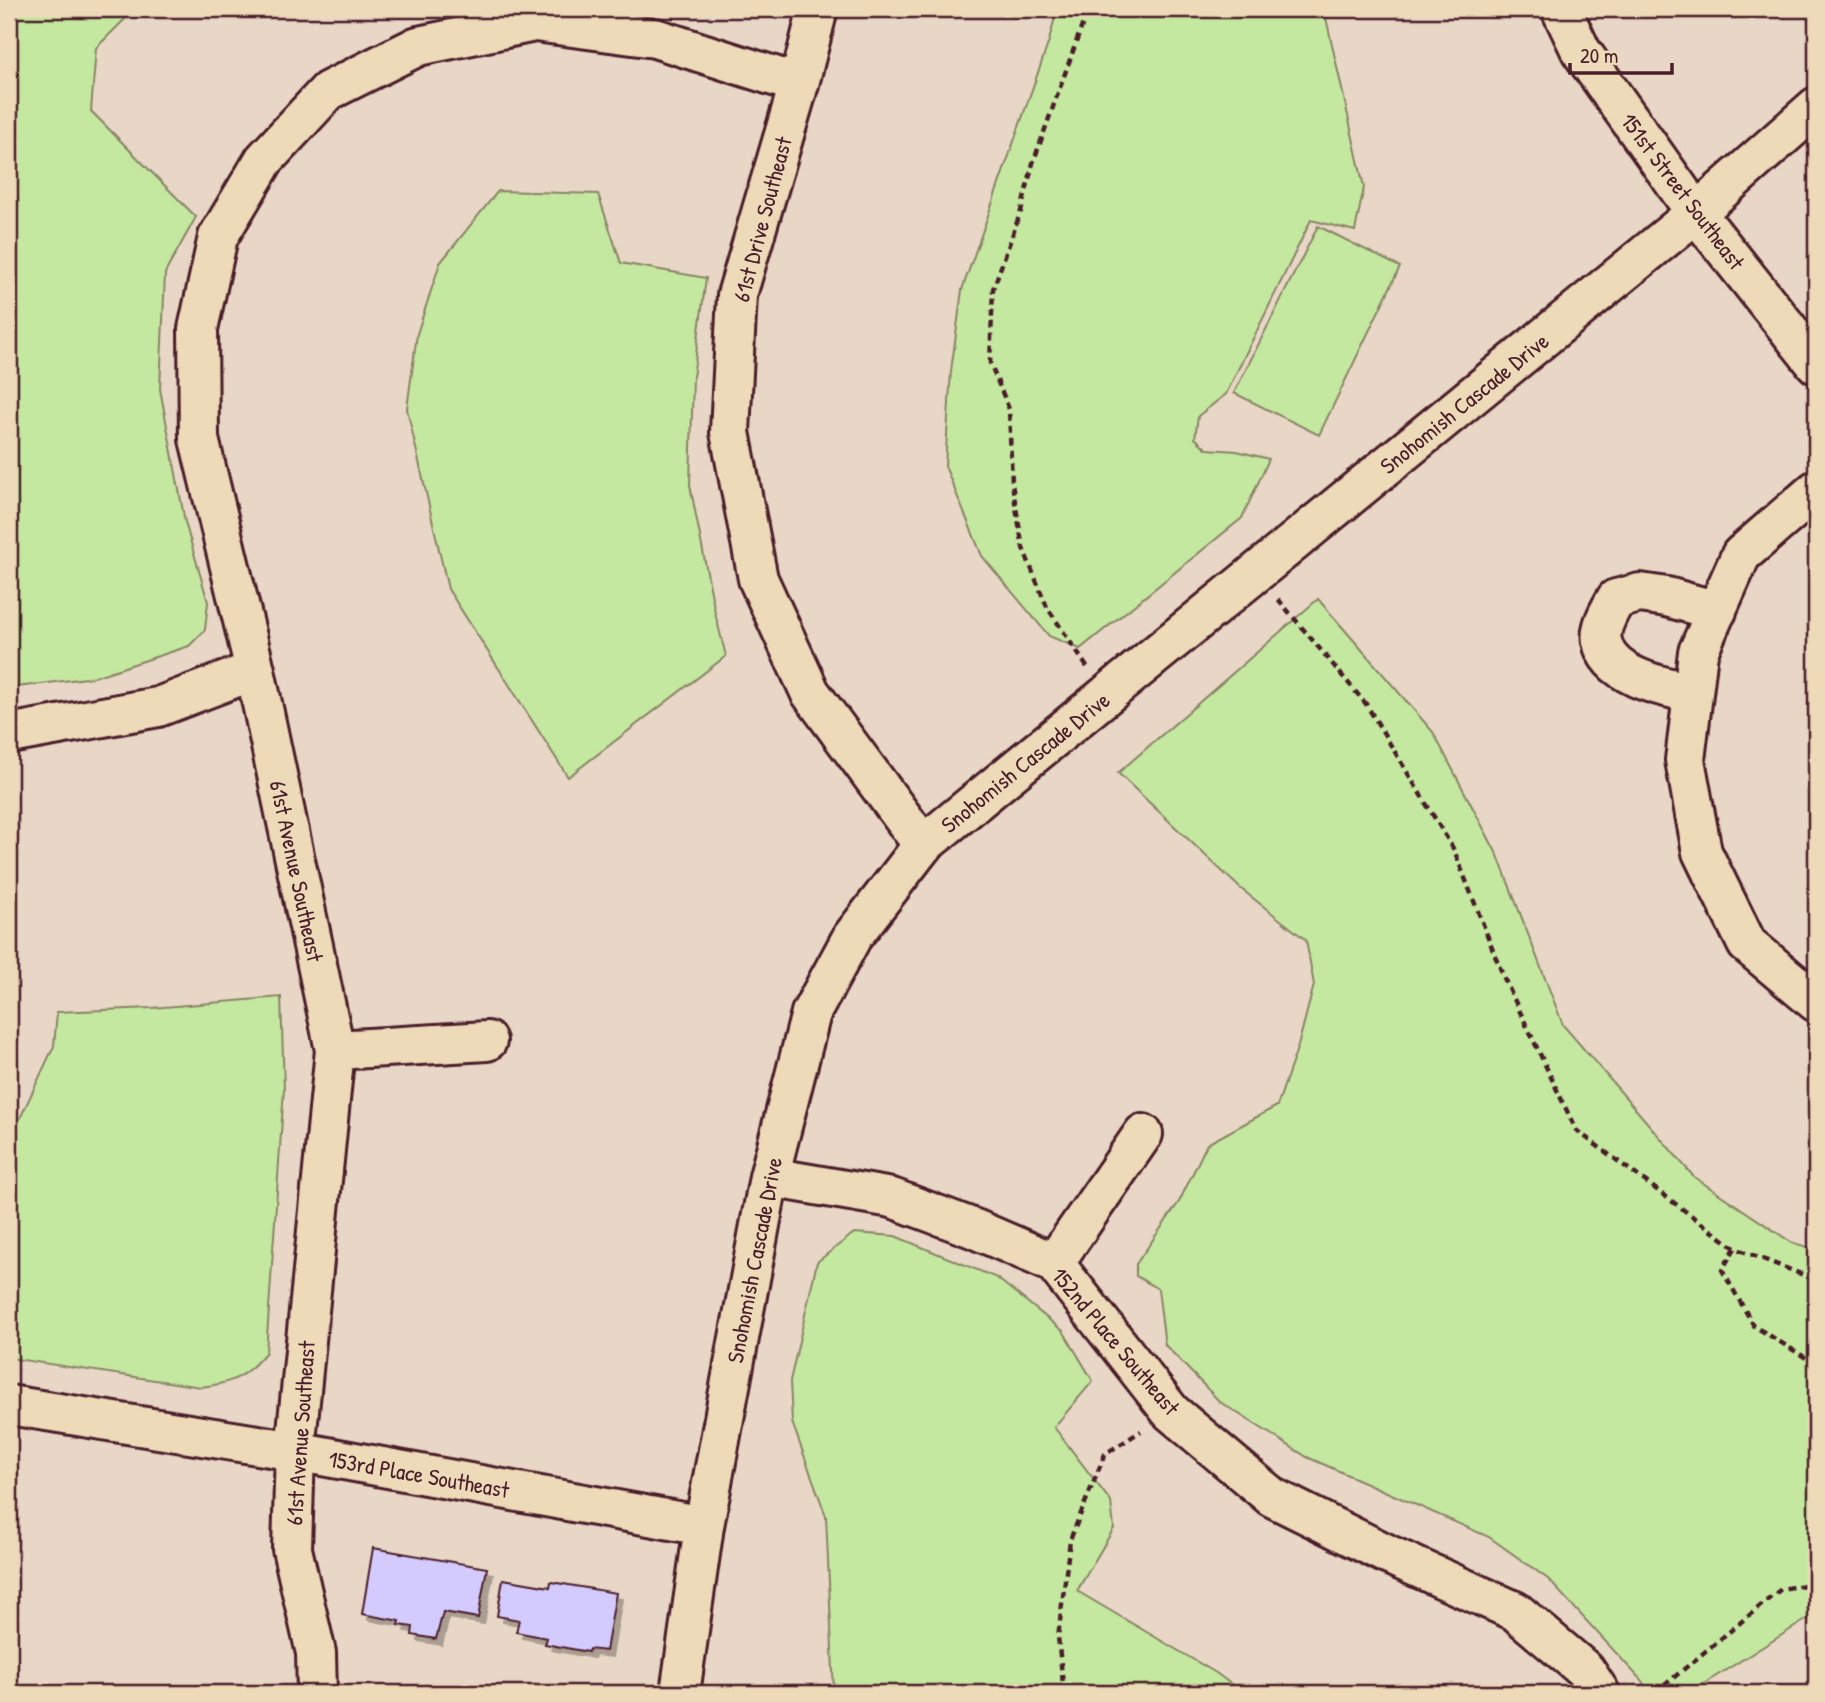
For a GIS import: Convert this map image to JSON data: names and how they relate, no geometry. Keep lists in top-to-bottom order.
{
  "streets": {
    "street": [
      "151st Street Southeast",
      "61st Drive Southeast",
      "Snohomish Cascade Drive",
      "61st Avenue Southeast",
      "152nd Place Southeast",
      "153rd Place Southeast"
    ]
  },
  "crossings": [
    ["151st Street Southeast", "Snohomish Cascade Drive"],
    ["61st Drive Southeast", "Snohomish Cascade Drive"],
    ["61st Drive Southeast", "61st Avenue Southeast"],
    ["Snohomish Cascade Drive", "152nd Place Southeast"],
    ["Snohomish Cascade Drive", "153rd Place Southeast"],
    ["61st Avenue Southeast", "153rd Place Southeast"]
  ],
  "scale_bar": "20 m"
}
